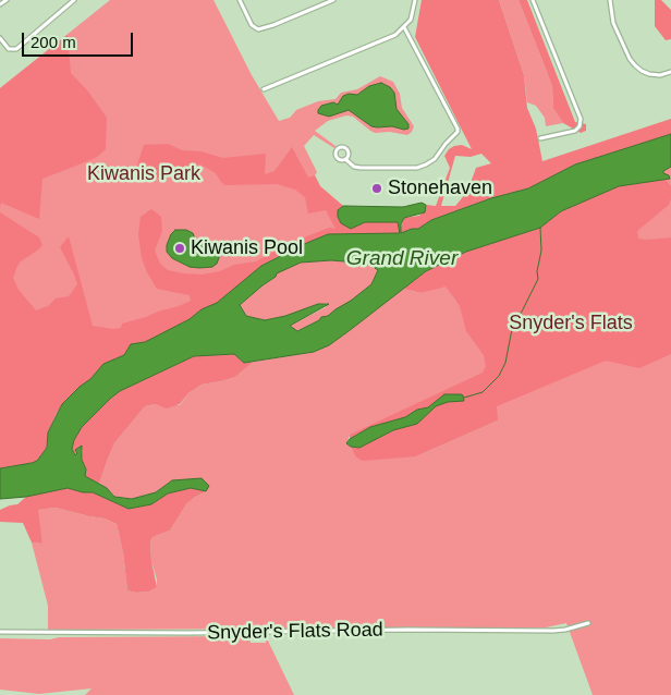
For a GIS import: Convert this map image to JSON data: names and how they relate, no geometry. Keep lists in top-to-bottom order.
{
  "streets": {
    "street": ["Snyder's Flats Road"]
  },
  "water": ["Grand River"],
  "parks": ["Kiwanis Park", "Snyder's Flats"],
  "places": ["Stonehaven", "Kiwanis Pool"],
  "scale_bar": "200 m"
}
